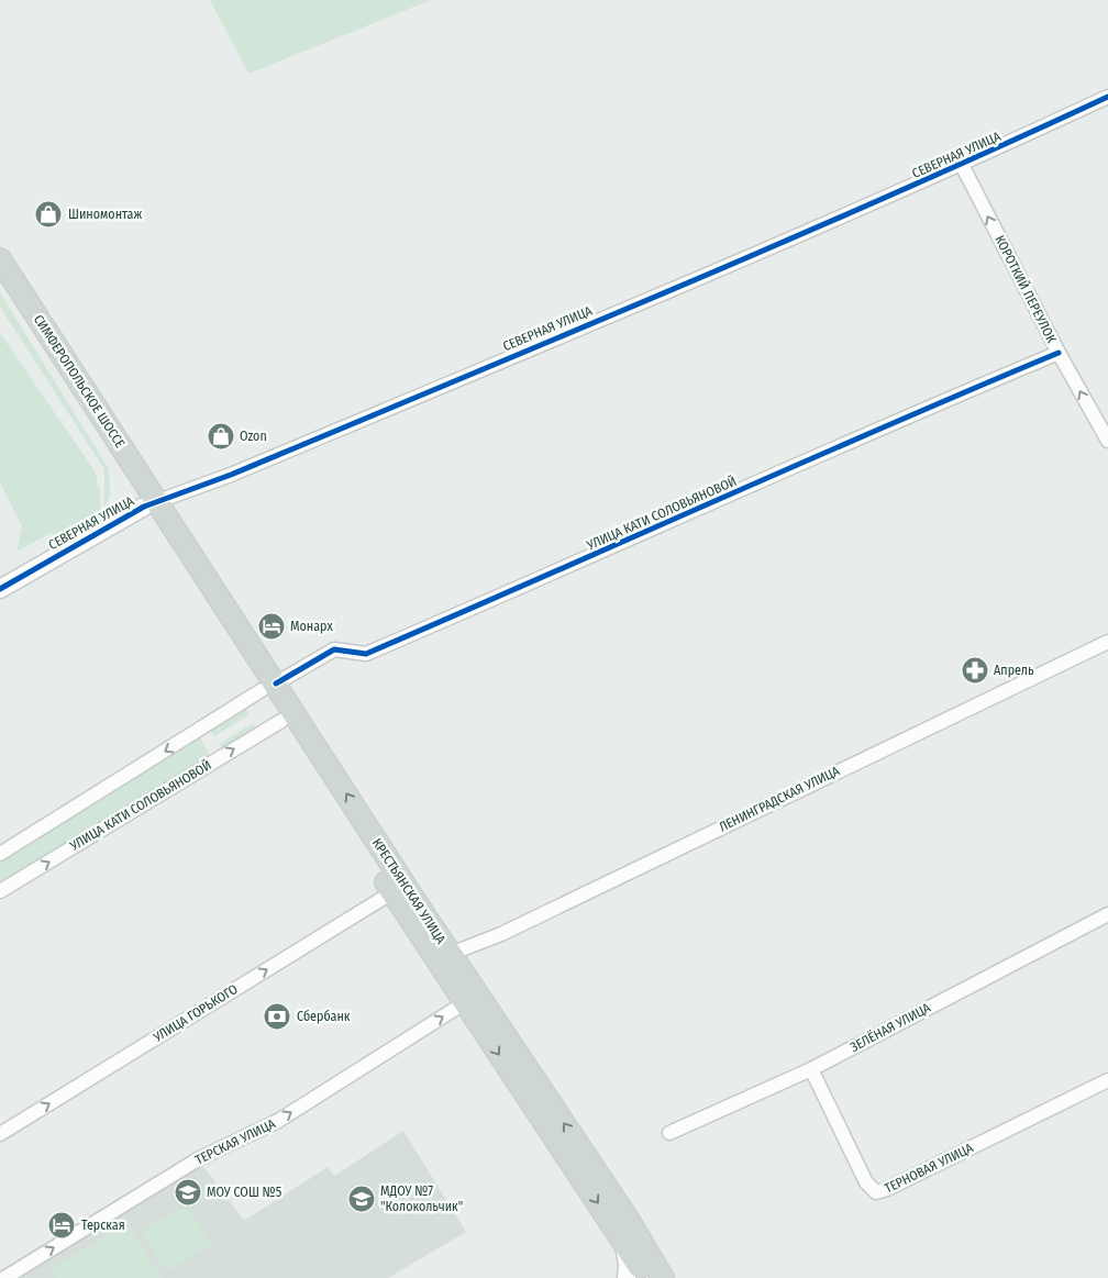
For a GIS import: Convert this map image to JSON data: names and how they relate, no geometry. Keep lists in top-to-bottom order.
{
  "streets": {
    "main road": ["СИМФЕРОПОЛЬСКОЕ ШОССЕ", "КРЕСТЬЯНСКАЯ УЛИЦА"],
    "street": [
      "СЕВЕРНАЯ УЛИЦА",
      "КОРОТКИЙ ПЕРЕУЛОК",
      "УЛИЦА КАТИ СОЛОВЬЯНОВОЙ",
      "ЛЕНИНГРАДСКАЯ УЛИЦА",
      "УЛИЦА ГОРЬКОГО",
      "ЗЕЛЁНАЯ УЛИЦА",
      "ТЕРСКАЯ УЛИЦА",
      "ТЕРНОВАЯ УЛИЦА"
    ]
  },
  "crossings": [
    ["СЕВЕРНАЯ УЛИЦА", "КОРОТКИЙ ПЕРЕУЛОК"],
    ["СЕВЕРНАЯ УЛИЦА", "СИМФЕРОПОЛЬСКОЕ ШОССЕ"],
    ["СЕВЕРНАЯ УЛИЦА", "КРЕСТЬЯНСКАЯ УЛИЦА"],
    ["КОРОТКИЙ ПЕРЕУЛОК", "УЛИЦА КАТИ СОЛОВЬЯНОВОЙ"],
    ["СИМФЕРОПОЛЬСКОЕ ШОССЕ", "КРЕСТЬЯНСКАЯ УЛИЦА"],
    ["УЛИЦА КАТИ СОЛОВЬЯНОВОЙ", "КРЕСТЬЯНСКАЯ УЛИЦА"],
    ["ЛЕНИНГРАДСКАЯ УЛИЦА", "КРЕСТЬЯНСКАЯ УЛИЦА"],
    ["КРЕСТЬЯНСКАЯ УЛИЦА", "УЛИЦА ГОРЬКОГО"],
    ["КРЕСТЬЯНСКАЯ УЛИЦА", "ТЕРСКАЯ УЛИЦА"],
    ["ЗЕЛЁНАЯ УЛИЦА", "ТЕРНОВАЯ УЛИЦА"]
  ],
  "one_way": ["КОРОТКИЙ ПЕРЕУЛОК", "УЛИЦА ГОРЬКОГО", "ТЕРСКАЯ УЛИЦА"],
  "places": {
    "shop": ["Шиномонтаж", "Ozon"],
    "hotel": ["Монарх", "Терская"],
    "pharmacy": ["Апрель"],
    "bank": ["Сбербанк"],
    "school or university": ["МОУ СОШ №5", "МДОУ №7 \"Колокольчик\""]
  }
}
